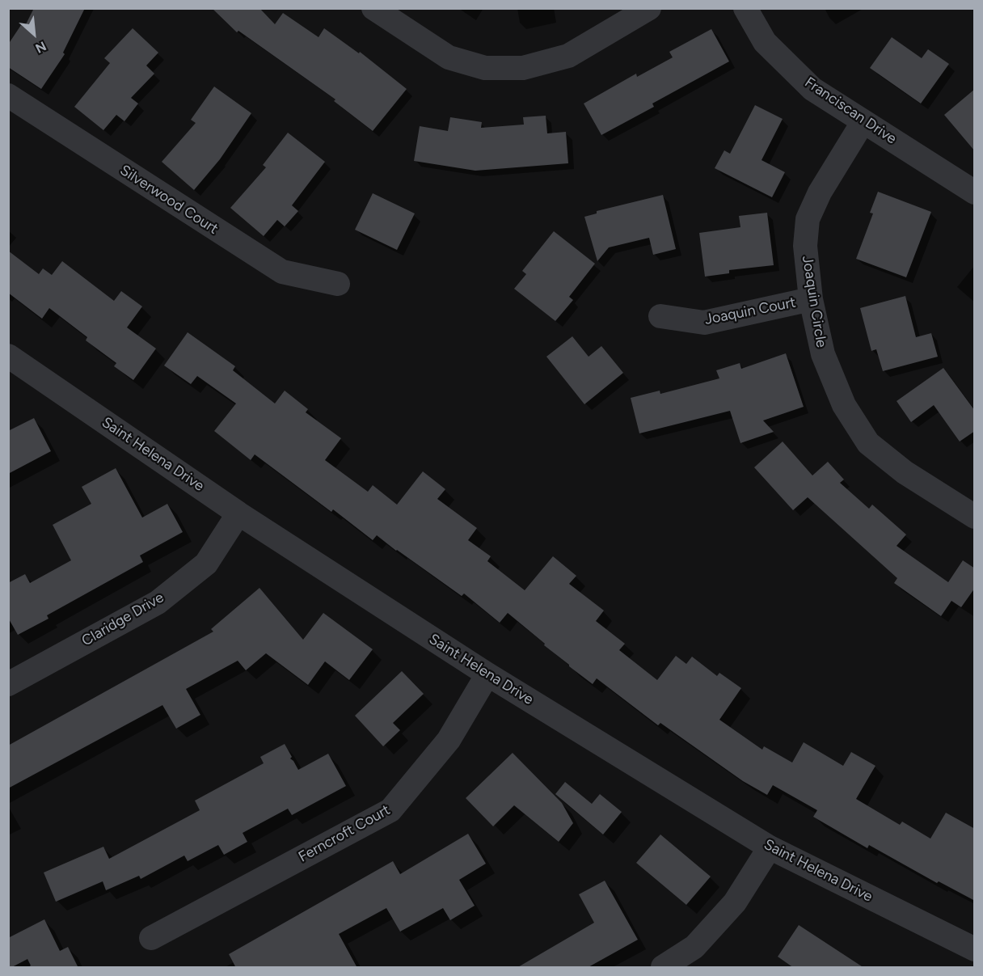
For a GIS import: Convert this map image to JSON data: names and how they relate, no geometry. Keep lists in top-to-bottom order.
{
  "streets": {
    "street": [
      "Franciscan Drive",
      "Silverwood Court",
      "Joaquin Circle",
      "Joaquin Court",
      "Saint Helena Drive",
      "Claridge Drive",
      "Ferncroft Court"
    ]
  },
  "crossings": [
    ["Franciscan Drive", "Joaquin Circle"],
    ["Joaquin Circle", "Joaquin Court"],
    ["Saint Helena Drive", "Claridge Drive"],
    ["Saint Helena Drive", "Ferncroft Court"]
  ],
  "north": "bottom right"
}
